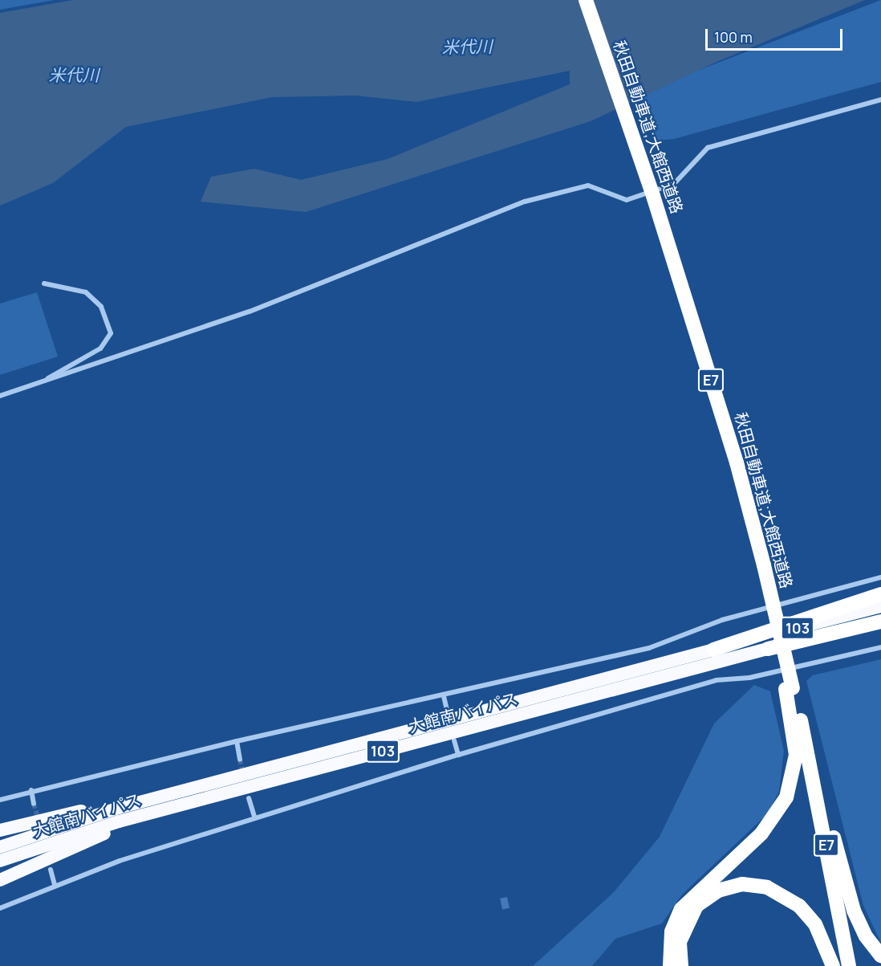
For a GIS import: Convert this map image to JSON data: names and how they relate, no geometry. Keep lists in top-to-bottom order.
{
  "streets": {
    "highway": [
      "秋田自動車道;大館西道路",
      "E7",
      "103",
      "大館南バイパス"
    ]
  },
  "water": ["米代川"],
  "scale_bar": "100 m"
}
